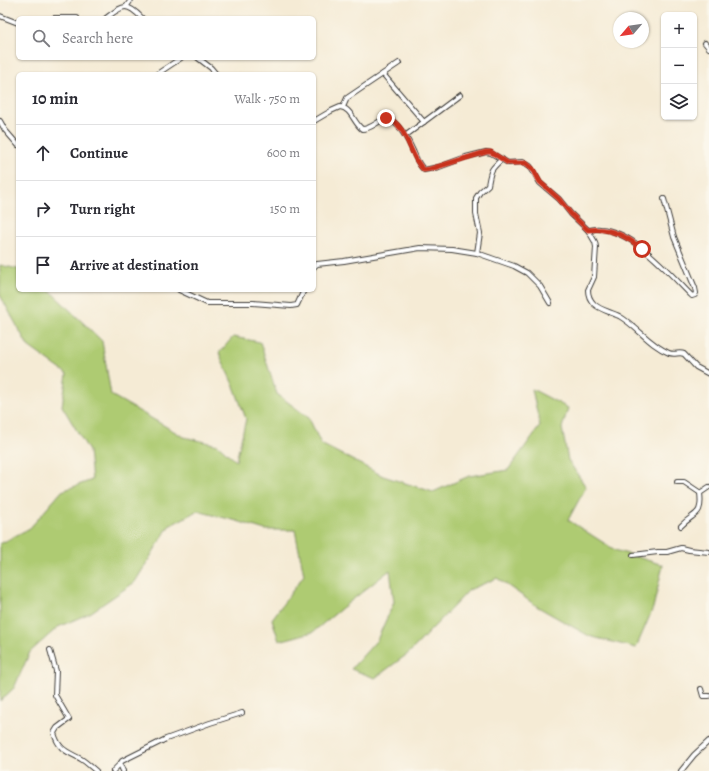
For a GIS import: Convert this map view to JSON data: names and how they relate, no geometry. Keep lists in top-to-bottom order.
{
  "north": "bottom left",
  "page": {
    "map_buttons": ["+", "−"],
    "search": "Search here",
    "heading": ["10 min", "Walk · 750 m"],
    "list": [
      ["Continue", "600 m"],
      ["Turn right", "150 m"],
      "Arrive at destination"
    ]
  }
}
